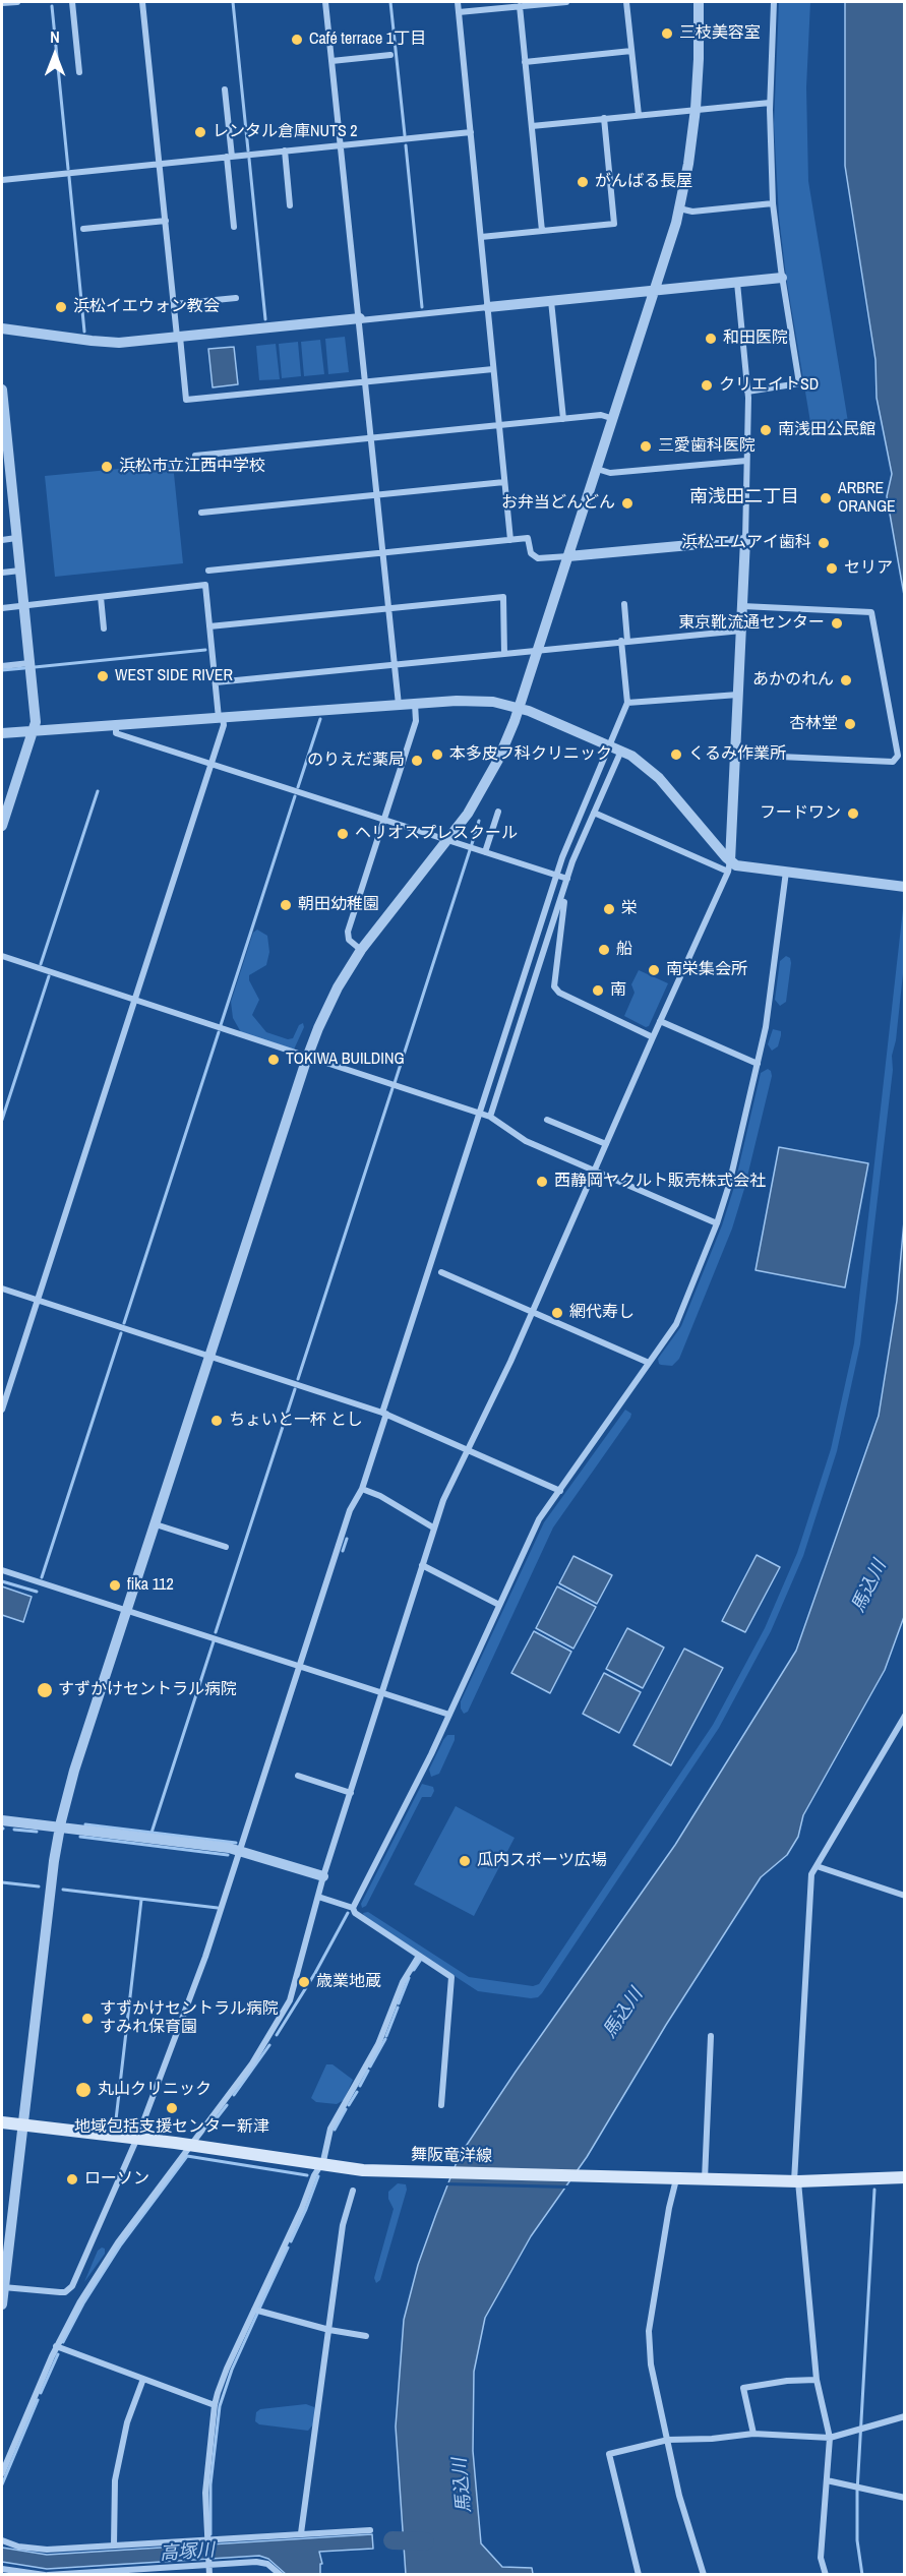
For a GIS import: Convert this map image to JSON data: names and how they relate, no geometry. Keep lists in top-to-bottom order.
{
  "streets": {
    "main road": ["舞阪竜洋線"]
  },
  "districts": ["南浅田二丁目"],
  "water": ["馬込川", "高塚川"],
  "places": [
    "三枝美容室",
    "Café terrace 1丁目",
    "レンタル倉庫NUTS 2",
    "がんばる長屋",
    "浜松イエウォン教会",
    "和田医院",
    "クリエイトSD",
    "南浅田公民館",
    "三愛歯科医院",
    "浜松市立江西中学校",
    "ARBRE ORANGE",
    "お弁当どんどん",
    "浜松エムアイ歯科",
    "セリア",
    "東京靴流通センター",
    "WEST SIDE RIVER",
    "あかのれん",
    "杏林堂",
    "本多皮フ科クリニック",
    "くるみ作業所",
    "のりえだ薬局",
    "フードワン",
    "ヘリオスプレスクール",
    "朝田幼稚園",
    "栄",
    "船",
    "南栄集会所",
    "南",
    "TOKIWA BUILDING",
    "西静岡ヤクルト販売株式会社",
    "網代寿し",
    "ちょいと一杯 とし",
    "fika 112",
    "すずかけセントラル病院",
    "瓜内スポーツ広場",
    "歳業地蔵",
    "すずかけセントラル病院 すみれ保育園",
    "丸山クリニック",
    "地域包括支援センター新津",
    "ローソン"
  ],
  "north": "top"
}
